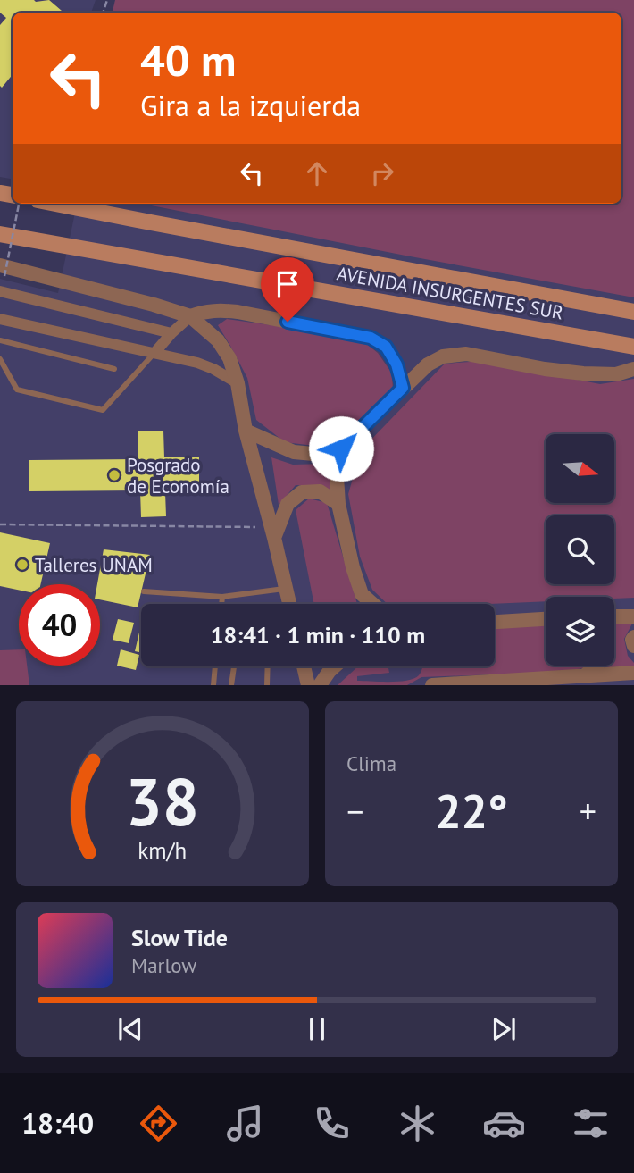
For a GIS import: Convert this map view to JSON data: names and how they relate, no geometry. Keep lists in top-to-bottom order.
{
  "streets": {
    "main road": ["AVENIDA INSURGENTES SUR"]
  },
  "places": ["Posgrado de Economía", "Talleres UNAM"],
  "north": "right",
  "page": {
    "turn": ["40 m", "Gira a la izquierda"],
    "limit": "40",
    "trip": "18:41 · 1 min · 110 m",
    "tile": "Clima",
    "heat": ["−", "22°", "+"],
    "song": ["Slow Tide", "Marlow"],
    "tabs": "18:40",
    "gauge": ["38", "km/h"]
  }
}
